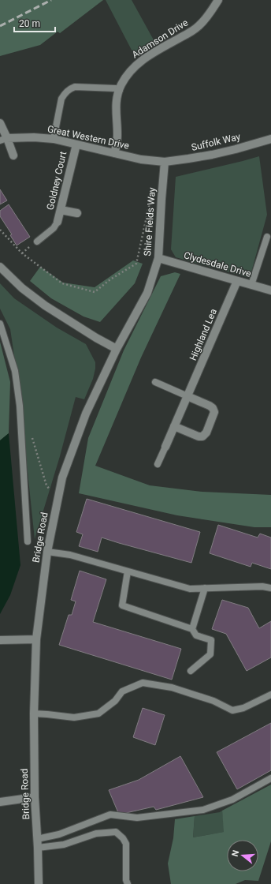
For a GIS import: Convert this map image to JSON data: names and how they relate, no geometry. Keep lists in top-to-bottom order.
{
  "streets": {
    "street": [
      "Adamson Drive",
      "Great Western Drive",
      "Suffolk Way",
      "Goldney Court",
      "Shire Fields Way",
      "Clydesdale Drive",
      "Highland Lea",
      "Bridge Road"
    ]
  },
  "crossings": [
    ["Adamson Drive", "Great Western Drive"],
    ["Great Western Drive", "Suffolk Way"],
    ["Great Western Drive", "Goldney Court"],
    ["Great Western Drive", "Shire Fields Way"],
    ["Suffolk Way", "Shire Fields Way"],
    ["Shire Fields Way", "Clydesdale Drive"],
    ["Shire Fields Way", "Bridge Road"],
    ["Clydesdale Drive", "Highland Lea"]
  ],
  "scale_bar": "20 m",
  "north": "left"
}
